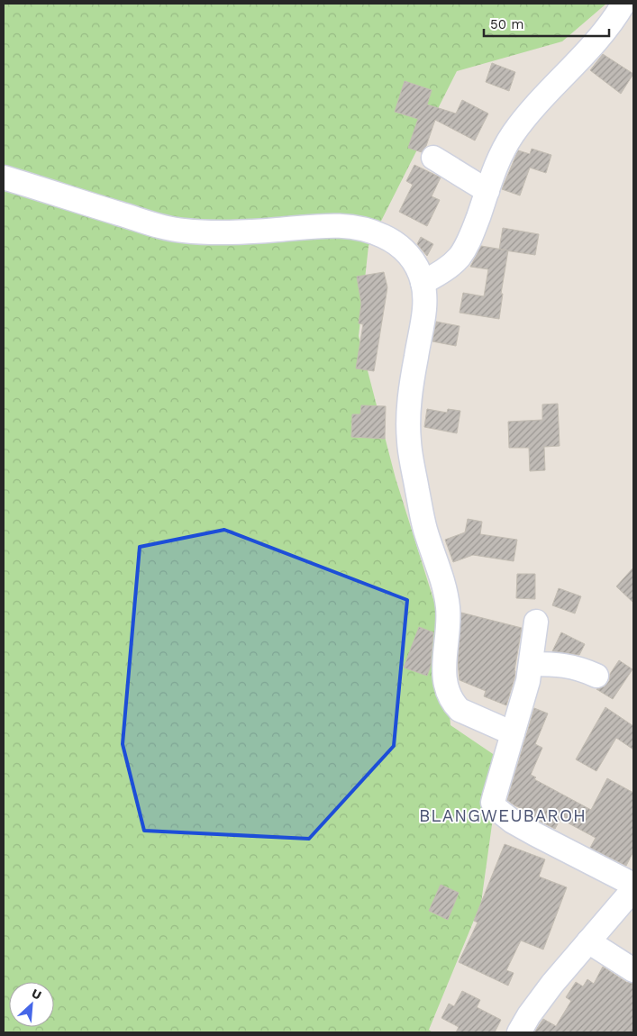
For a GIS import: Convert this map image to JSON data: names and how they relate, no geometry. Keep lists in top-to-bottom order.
{
  "districts": ["BLANGWEUBAROH"],
  "scale_bar": "50 m",
  "north": "top right"
}
